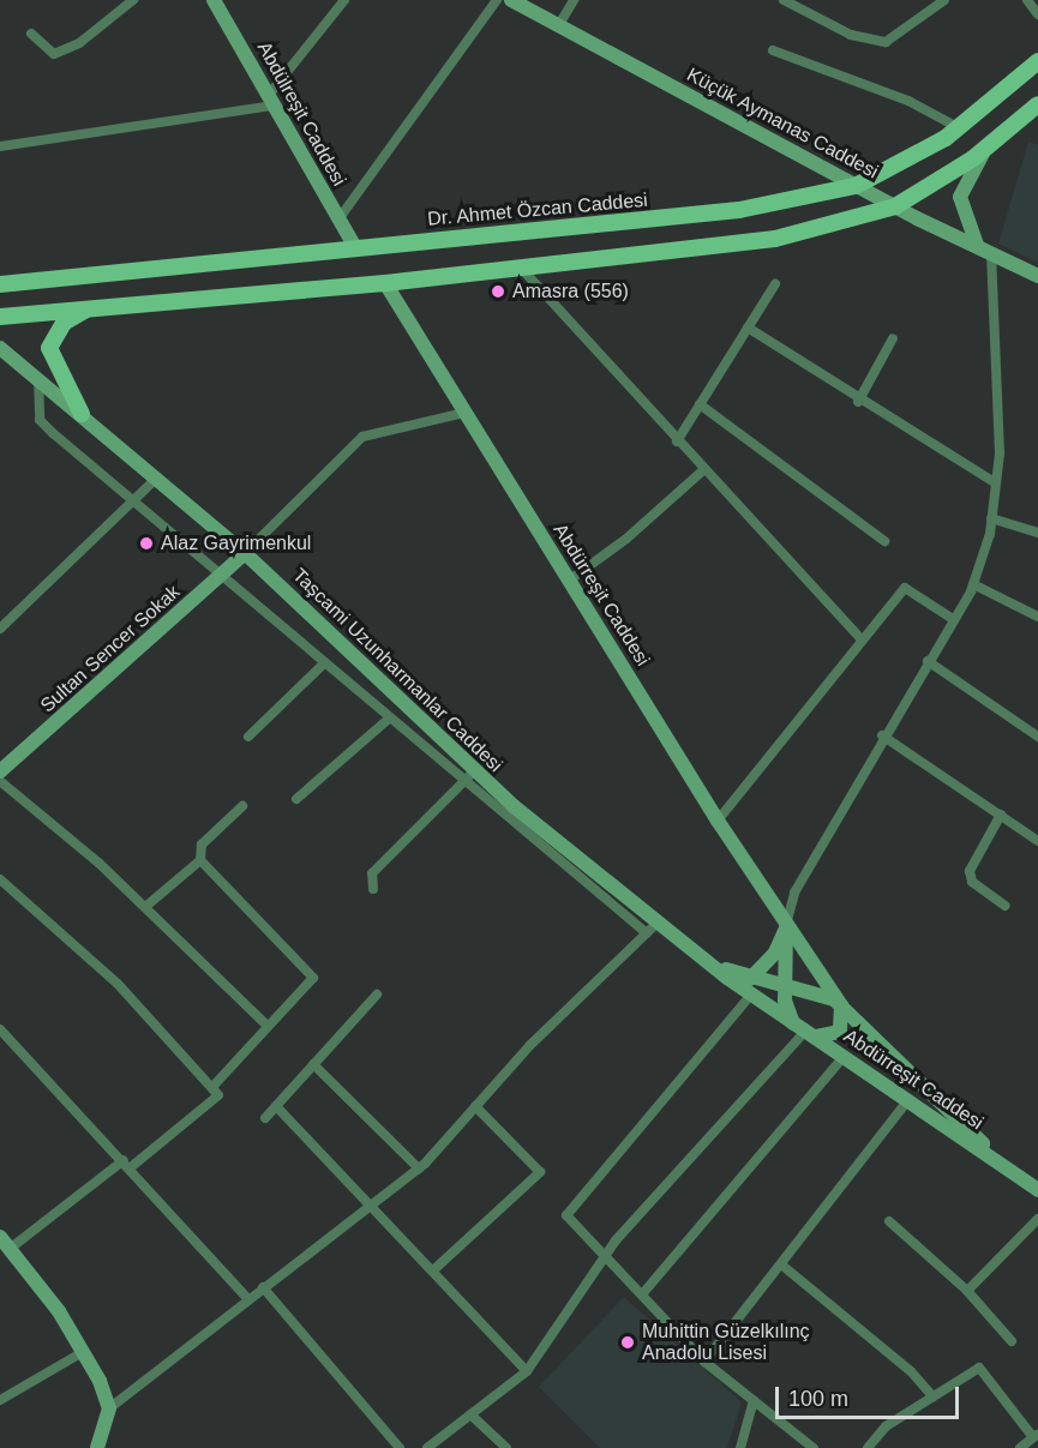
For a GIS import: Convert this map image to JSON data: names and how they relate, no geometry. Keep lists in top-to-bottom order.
{
  "streets": {
    "main road": ["Dr. Ahmet Özcan Caddesi"],
    "street": [
      "Abdülreşit Caddesi",
      "Küçük Aymanas Caddesi",
      "Abdürreşit Caddesi",
      "Sultan Sencer Sokak",
      "Taşcami Uzunharmanlar Caddesi"
    ]
  },
  "crossings": [
    ["Abdülreşit Caddesi", "Dr. Ahmet Özcan Caddesi"],
    ["Küçük Aymanas Caddesi", "Dr. Ahmet Özcan Caddesi"],
    ["Abdürreşit Caddesi", "Taşcami Uzunharmanlar Caddesi"],
    ["Sultan Sencer Sokak", "Taşcami Uzunharmanlar Caddesi"]
  ],
  "places": ["Amasra (556)", "Alaz Gayrimenkul", "Muhittin Güzelkılınç Anadolu Lisesi"],
  "scale_bar": "100 m"
}
